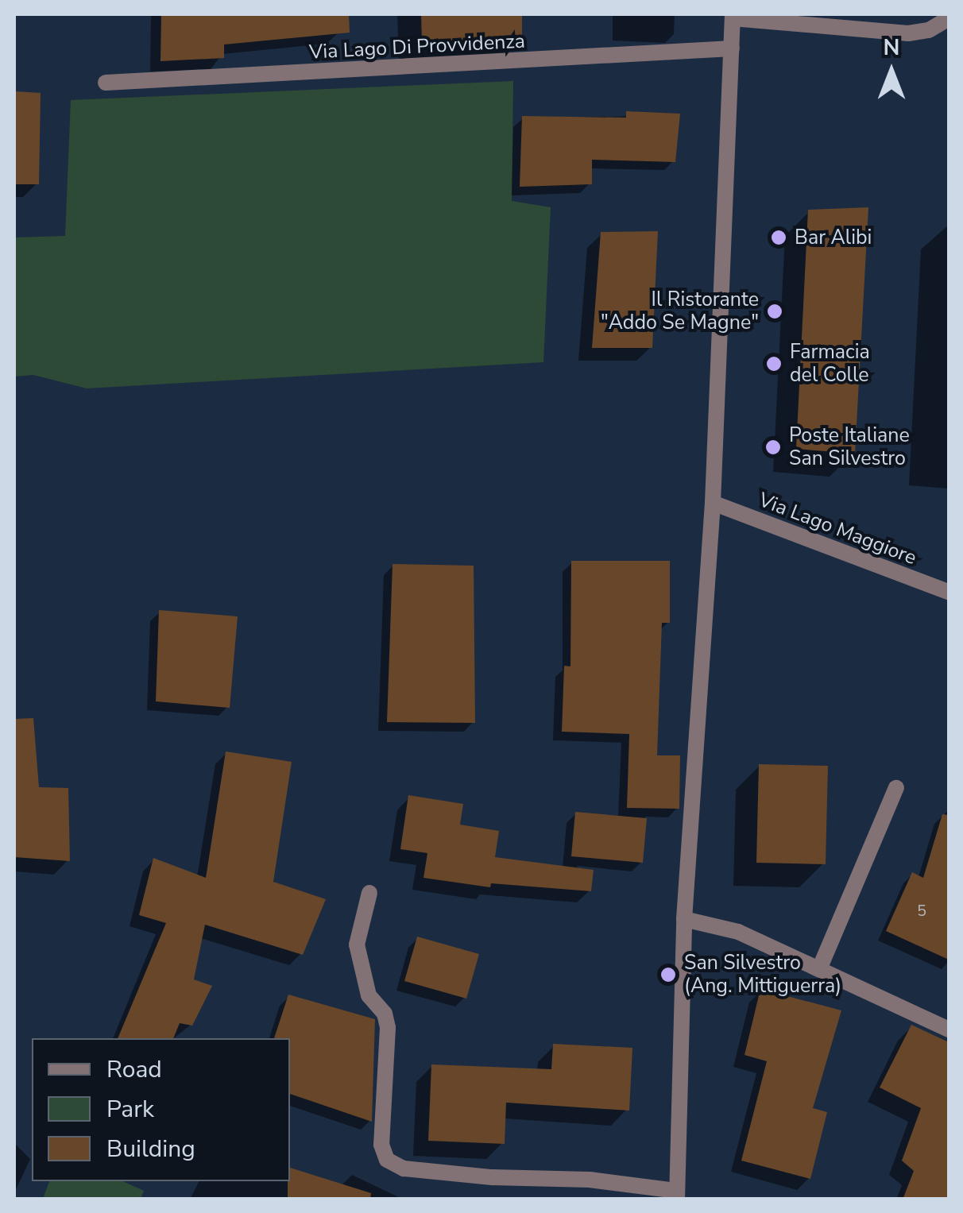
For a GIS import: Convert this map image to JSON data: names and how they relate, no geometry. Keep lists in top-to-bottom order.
{
  "streets": {
    "street": ["Via Lago Di Provvidenza", "Via Lago Maggiore"]
  },
  "places": [
    "Bar Alibi",
    "Il Ristorante \"Addo Se Magne\"",
    "Farmacia del Colle",
    "Poste Italiane San Silvestro",
    "San Silvestro (Ang. Mittiguerra)"
  ],
  "house_numbers": ["5"],
  "legend": ["Road", "Park", "Building"],
  "north": "top"
}
